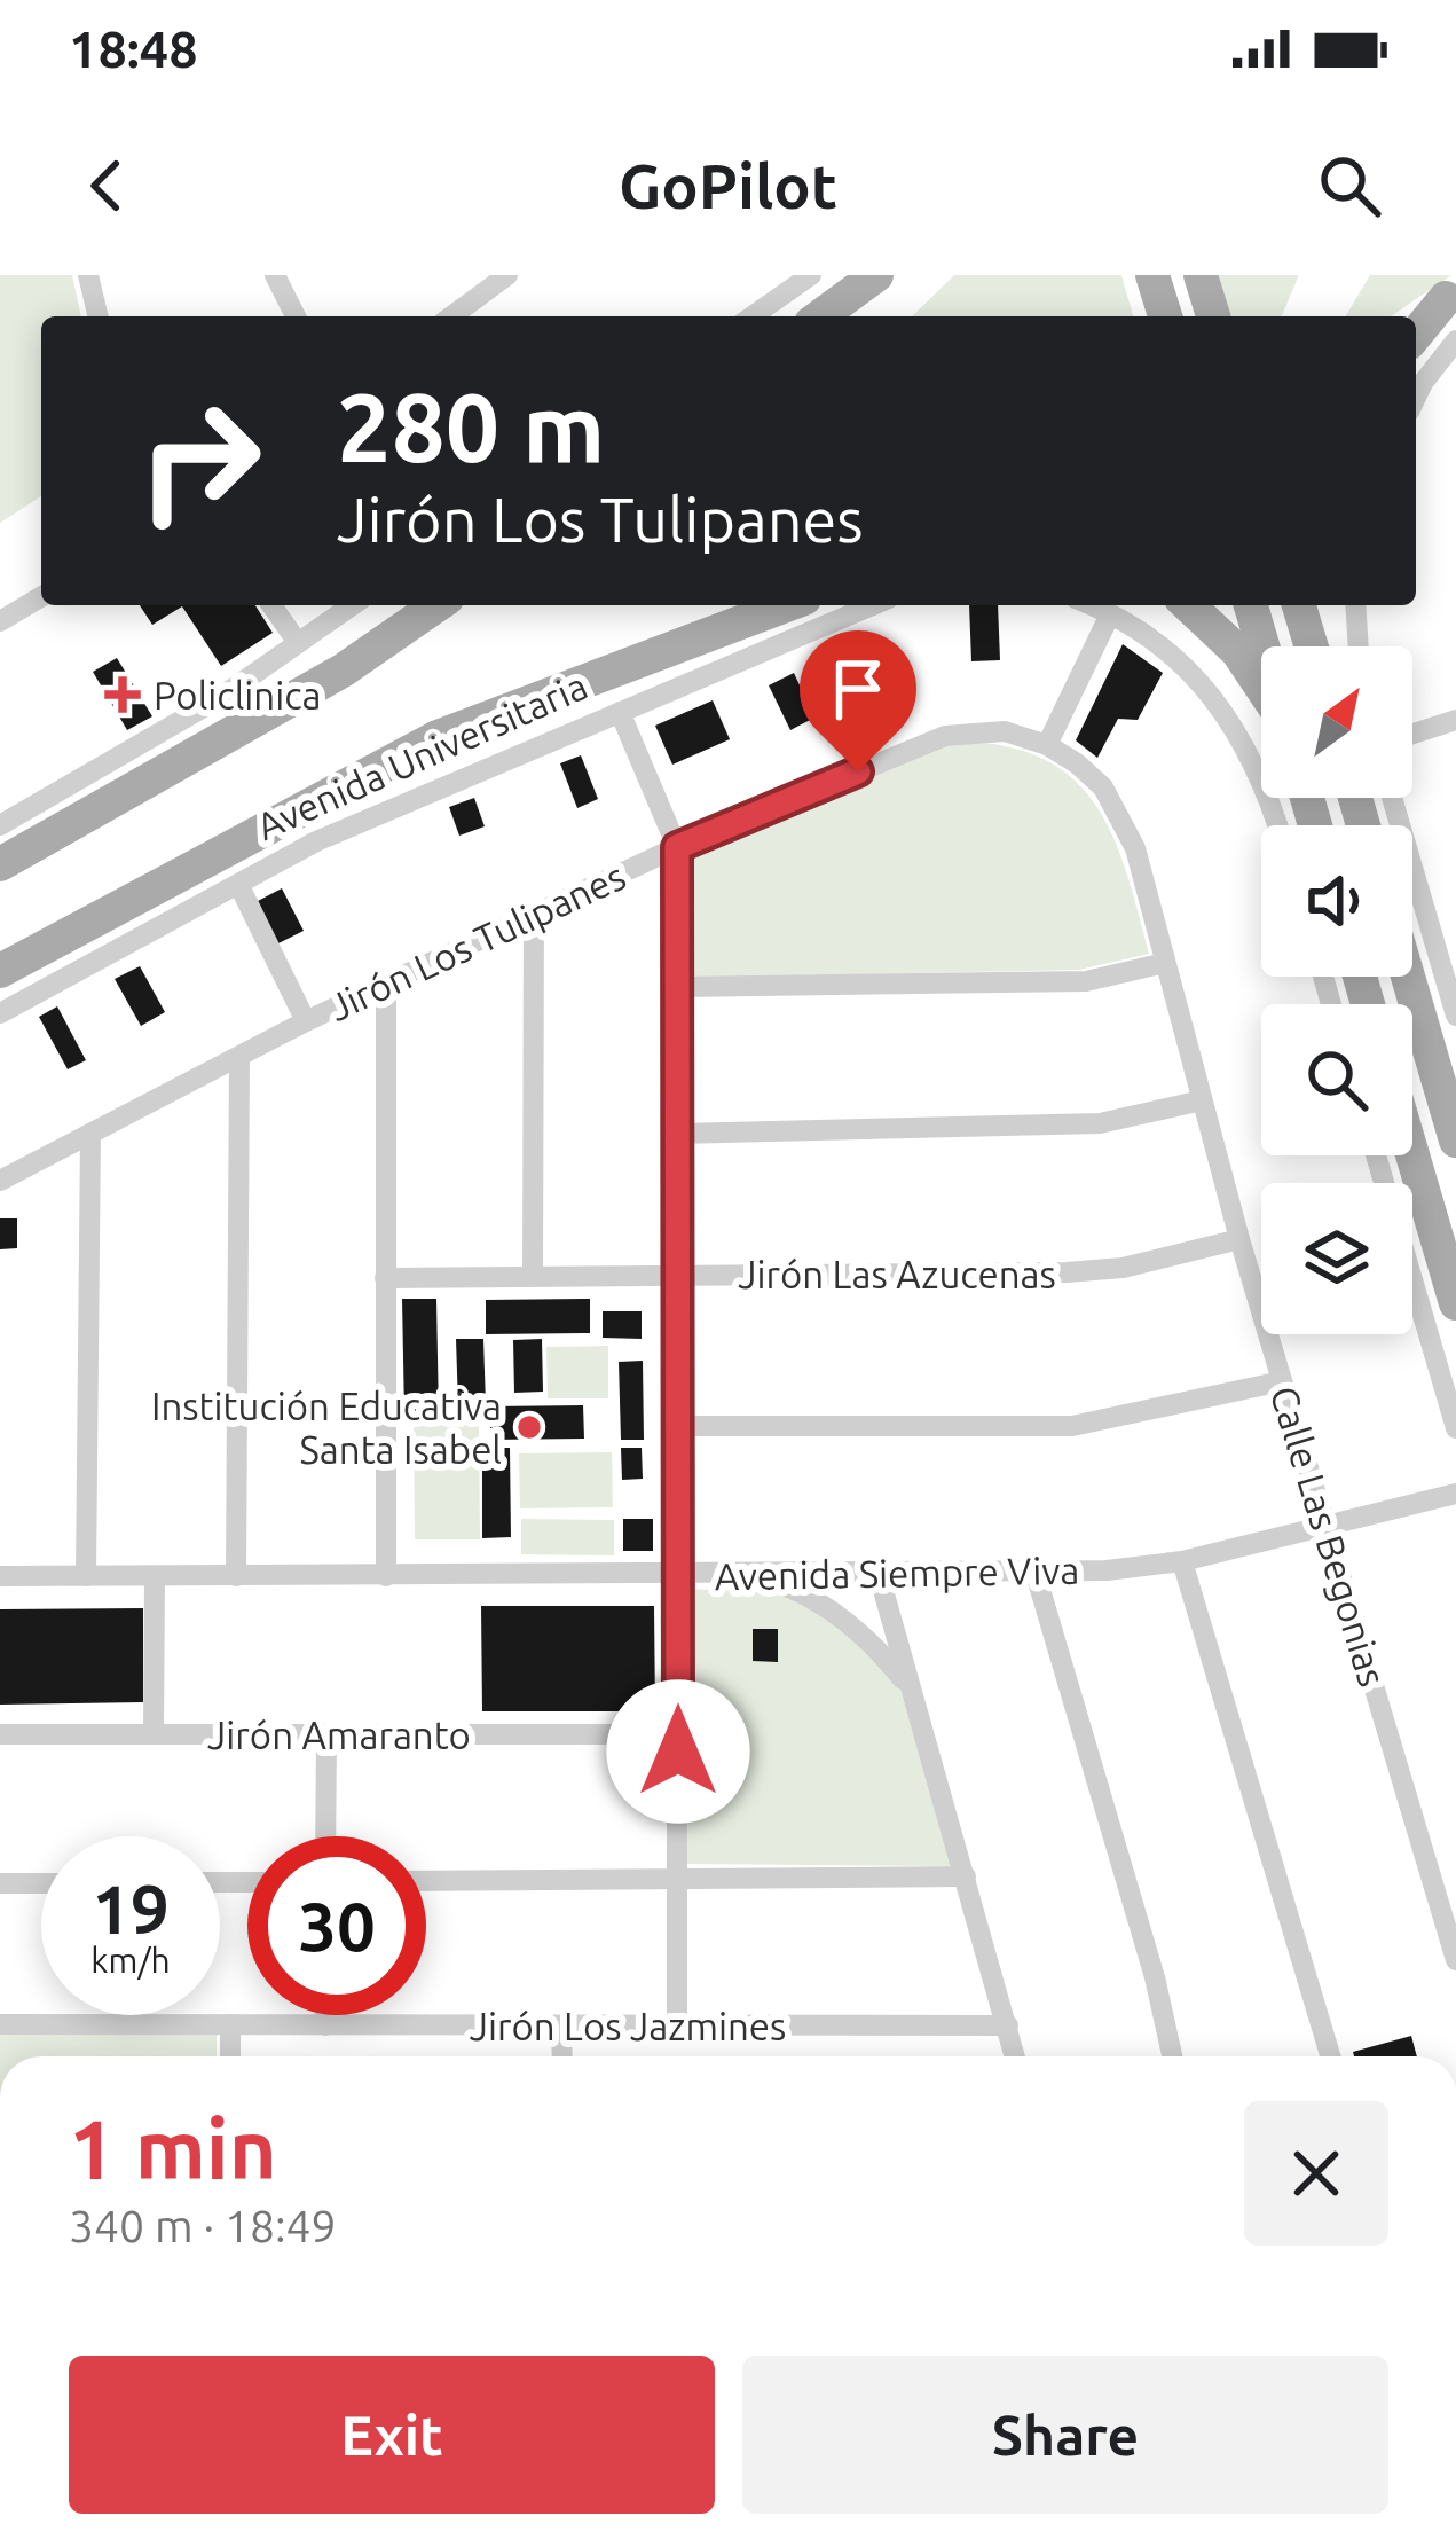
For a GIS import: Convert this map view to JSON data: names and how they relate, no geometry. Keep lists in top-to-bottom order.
{
  "streets": {
    "main road": ["Avenida Universitaria"],
    "street": [
      "Jirón Los Tulipanes",
      "Jirón Las Azucenas",
      "Calle Las Begonias",
      "Avenida Siempre Viva",
      "Jirón Amaranto",
      "Jirón Los Jazmines"
    ]
  },
  "crossings": [
    ["Jirón Los Tulipanes", "Calle Las Begonias"],
    ["Jirón Las Azucenas", "Calle Las Begonias"],
    ["Calle Las Begonias", "Avenida Siempre Viva"]
  ],
  "places": {
    "health": ["Policlinica"],
    "other": ["Institución Educativa Santa Isabel"]
  },
  "north": "top right",
  "page": {
    "status": "18:48",
    "header": "GoPilot",
    "turn": ["280 m", "Jirón Los Tulipanes"],
    "speed": "19 km/h",
    "limit": "30",
    "heading": ["1 min", "340 m · 18:49"],
    "buttons": ["Exit", "Share"]
  }
}
